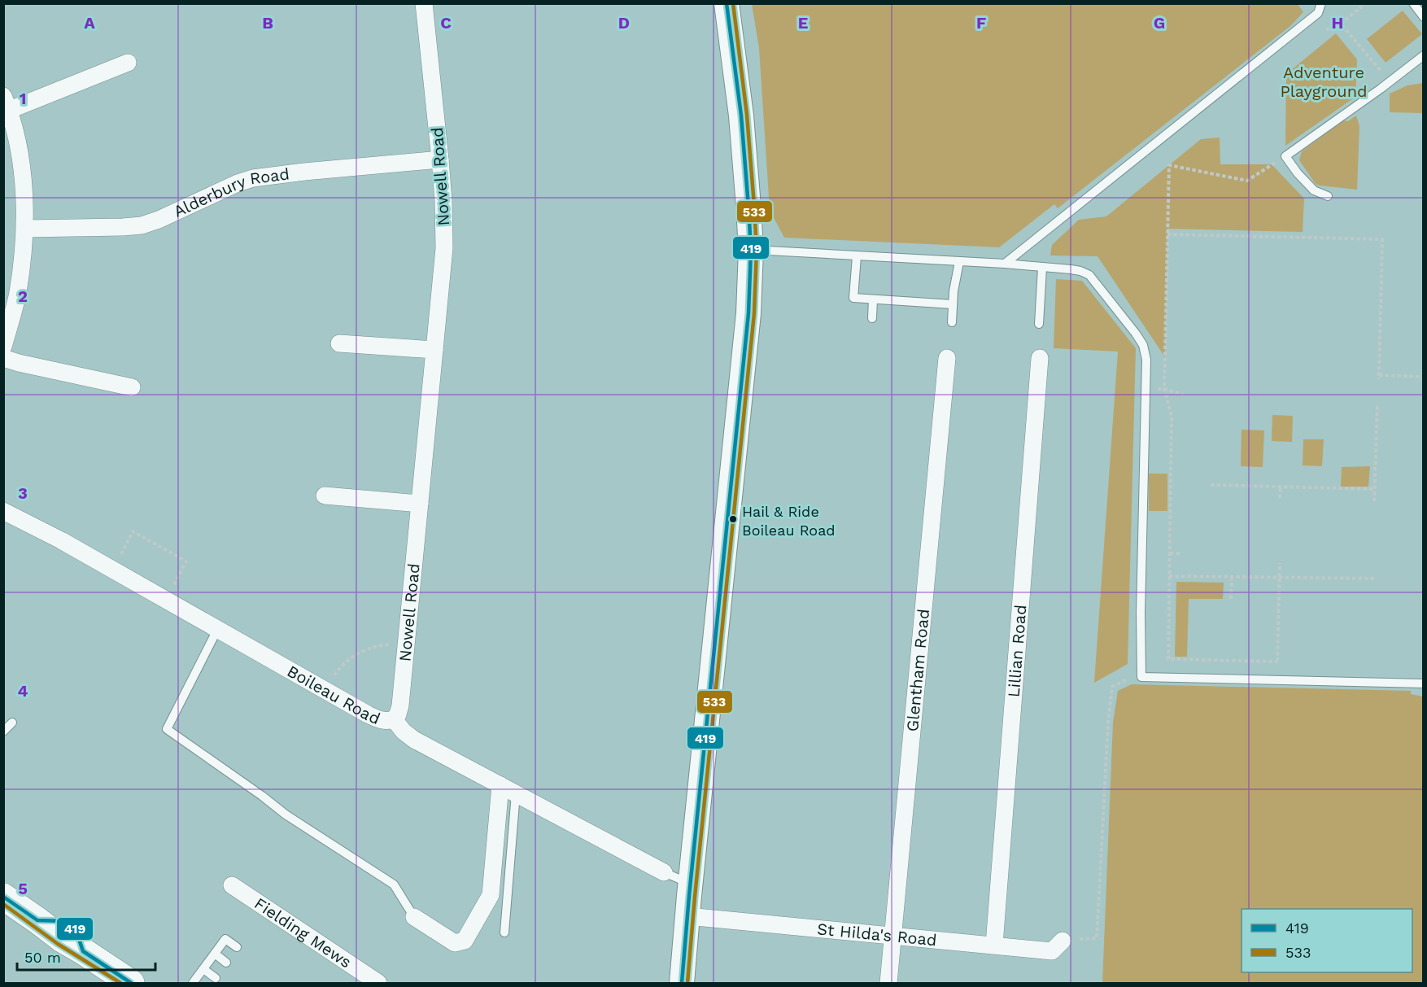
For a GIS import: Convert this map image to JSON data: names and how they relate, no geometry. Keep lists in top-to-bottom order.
{
  "streets": {
    "street": [
      "Nowell Road",
      "Alderbury Road",
      "Lillian Road",
      "Glentham Road",
      "Boileau Road",
      "Fielding Mews",
      "St Hilda's Road"
    ]
  },
  "crossings": [
    ["Nowell Road", "Alderbury Road"],
    ["Nowell Road", "Boileau Road"],
    ["Lillian Road", "St Hilda's Road"],
    ["Glentham Road", "St Hilda's Road"]
  ],
  "parks": ["Adventure Playground"],
  "places": ["Hail & Ride Boileau Road"],
  "lines": ["transit line 419", "transit line 533"],
  "legend": ["419", "533"],
  "scale_bar": "50 m",
  "grid": {
    "columns": [
      "A",
      "B",
      "C",
      "D",
      "E",
      "F",
      "G",
      "H"
    ],
    "rows": [
      "1",
      "2",
      "3",
      "4",
      "5"
    ]
  }
}
